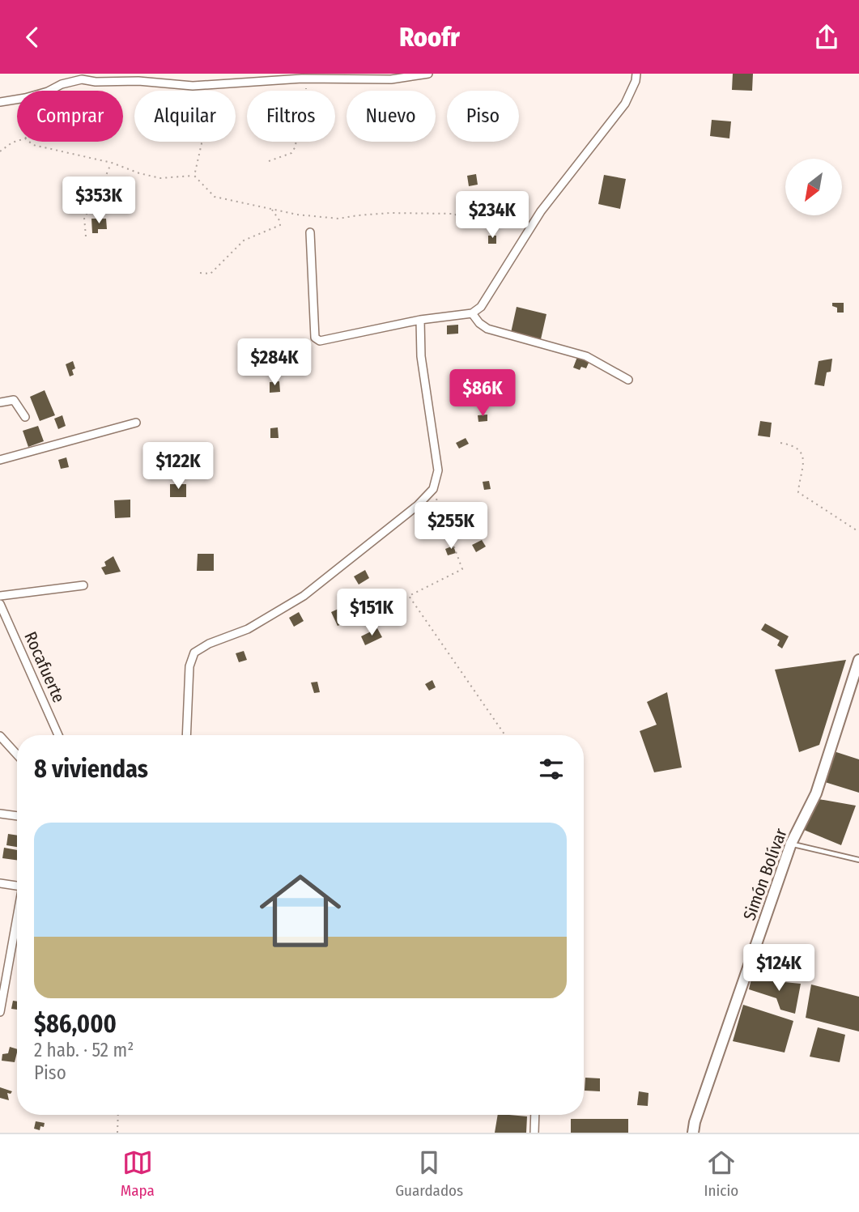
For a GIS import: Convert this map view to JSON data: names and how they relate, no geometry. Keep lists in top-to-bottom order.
{
  "streets": {
    "street": ["Rocafuerte", "Simón Bolívar"]
  },
  "north": "bottom left",
  "page": {
    "header": "Roofr",
    "chip": [
      "Comprar",
      "Alquilar",
      "Filtros",
      "Nuevo",
      "Piso"
    ],
    "price": [
      "$353K",
      "$234K",
      "$284K",
      "$86K",
      "$122K",
      "$255K",
      "$151K",
      "$124K"
    ],
    "heading": "8 viviendas",
    "list": [
      {
        "name": "$86,000",
        "note": "2 hab. · 52 m² · Piso"
      }
    ],
    "tabs": ["Mapa", "Guardados", "Inicio"]
  }
}
